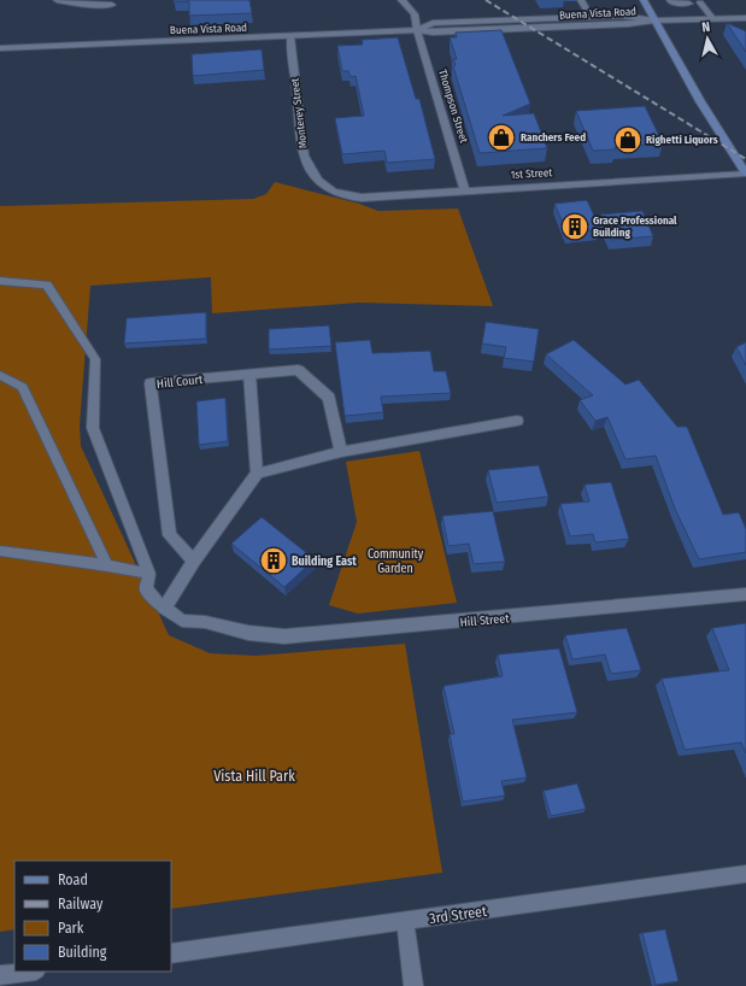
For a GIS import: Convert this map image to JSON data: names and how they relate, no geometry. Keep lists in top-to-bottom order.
{
  "streets": {
    "street": [
      "Buena Vista Road",
      "Thompson Street",
      "Monterey Street",
      "1st Street",
      "Hill Court",
      "Hill Street",
      "3rd Street"
    ]
  },
  "crossings": [
    ["Buena Vista Road", "Thompson Street"],
    ["Buena Vista Road", "Monterey Street"],
    ["Thompson Street", "1st Street"],
    ["Monterey Street", "1st Street"]
  ],
  "parks": ["Community Garden", "Vista Hill Park"],
  "places": {
    "shop": ["Ranchers Feed", "Righetti Liquors"],
    "building": ["Grace Professional Building", "Building East"]
  },
  "legend": [
    "Road",
    "Railway",
    "Park",
    "Building"
  ],
  "north": "top"
}
